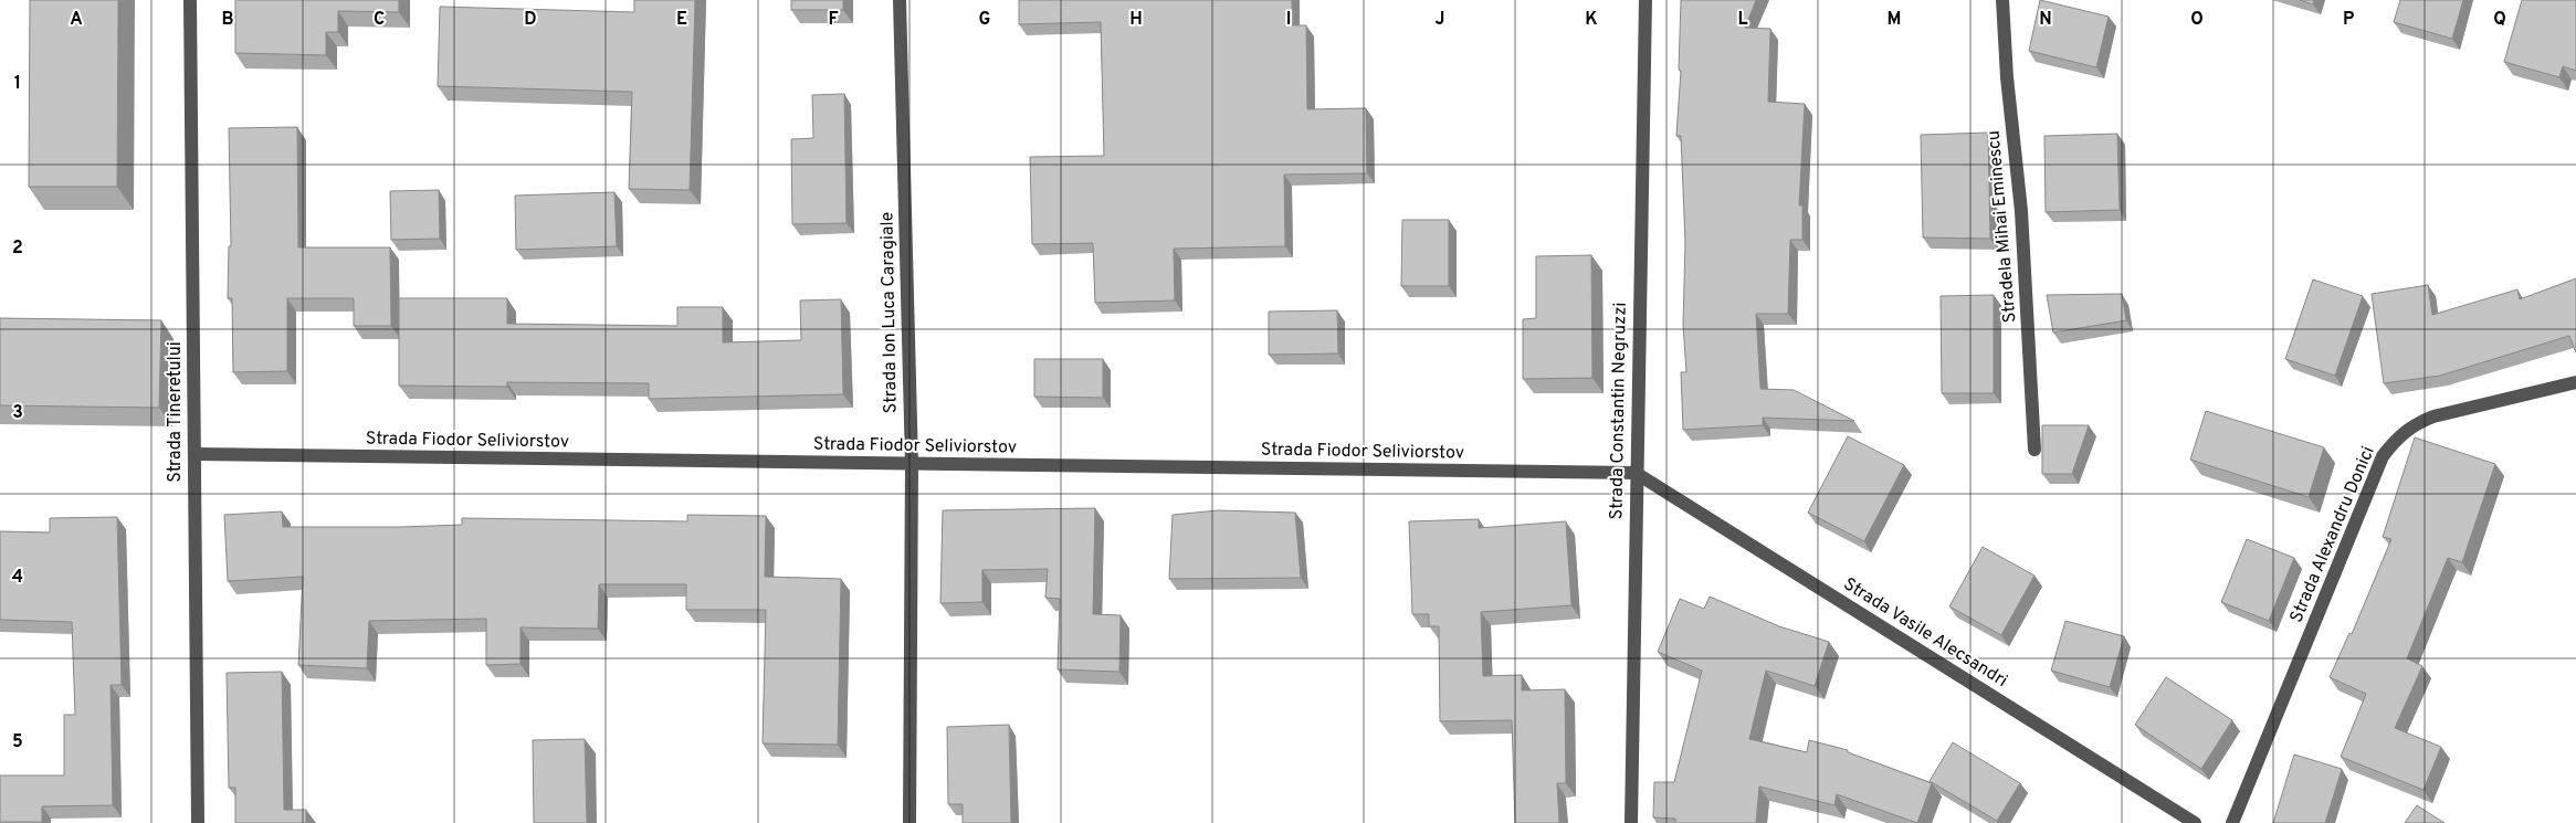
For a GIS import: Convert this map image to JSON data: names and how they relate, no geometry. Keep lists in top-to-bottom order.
{
  "streets": {
    "street": [
      "Stradela Mihai Eminescu",
      "Strada Ion Luca Caragiale",
      "Strada Constantin Negruzzi",
      "Strada Tineretului",
      "Strada Fiodor Seliviorstov",
      "Strada Alexandru Donici",
      "Strada Vasile Alecsandri"
    ]
  },
  "crossings": [
    ["Strada Ion Luca Caragiale", "Strada Fiodor Seliviorstov"],
    ["Strada Constantin Negruzzi", "Strada Fiodor Seliviorstov"],
    ["Strada Constantin Negruzzi", "Strada Vasile Alecsandri"],
    ["Strada Tineretului", "Strada Fiodor Seliviorstov"],
    ["Strada Fiodor Seliviorstov", "Strada Vasile Alecsandri"]
  ],
  "grid": {
    "columns": [
      "A",
      "B",
      "C",
      "D",
      "E",
      "F",
      "G",
      "H",
      "I",
      "J",
      "K",
      "L",
      "M",
      "N",
      "O",
      "P",
      "Q"
    ],
    "rows": [
      "1",
      "2",
      "3",
      "4",
      "5"
    ]
  }
}
